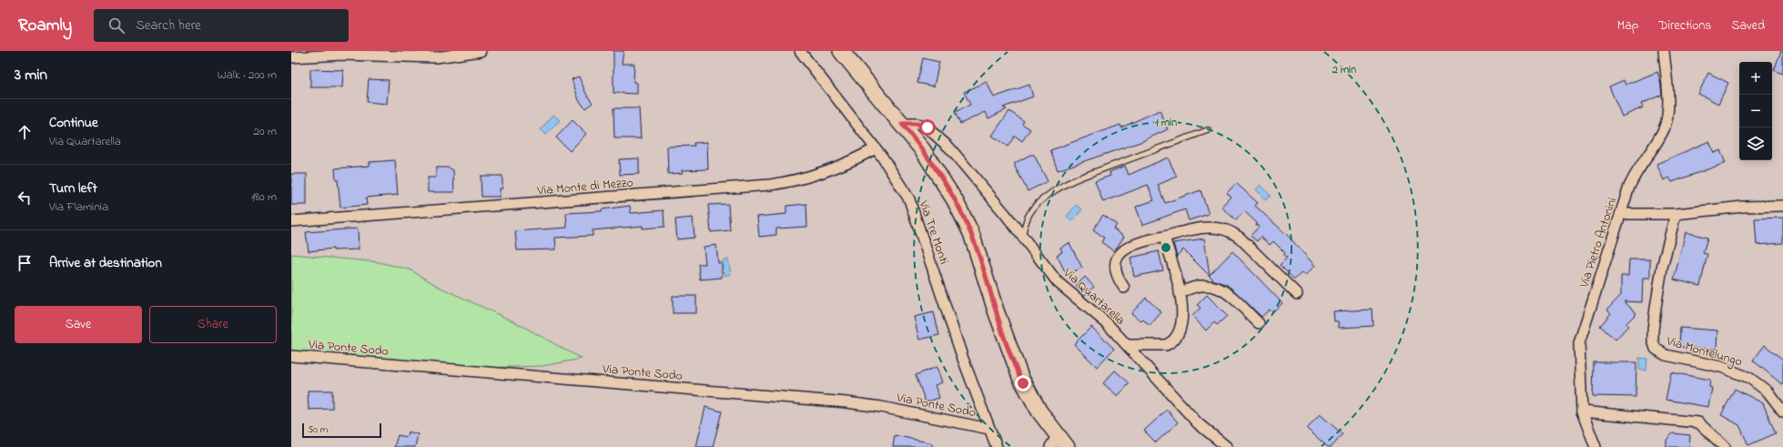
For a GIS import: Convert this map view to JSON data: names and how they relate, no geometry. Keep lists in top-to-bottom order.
{
  "streets": {
    "street": [
      "Via Monte di Mezzo",
      "Via Tre Monti",
      "Via Pietro Antonini",
      "Via Quartarella",
      "Via Ponte Sodo",
      "Via Montelungo"
    ]
  },
  "crossings": [
    ["Via Monte di Mezzo", "Via Tre Monti"],
    ["Via Tre Monti", "Via Ponte Sodo"]
  ],
  "scale_bar": "50 m",
  "page": {
    "header": "Roamly",
    "search": "Search here",
    "nav": ["Map", "Directions", "Saved"],
    "heading": ["3 min", "Walk · 200 m"],
    "map_buttons": ["+", "−"],
    "list": [
      ["Continue", "Via Quartarella", "20 m"],
      ["Turn left", "Via Flaminia", "180 m"],
      "Arrive at destination"
    ],
    "buttons": ["Save", "Share"],
    "scale": "50 m"
  },
  "rings": ["2 min", "1 min"]
}
